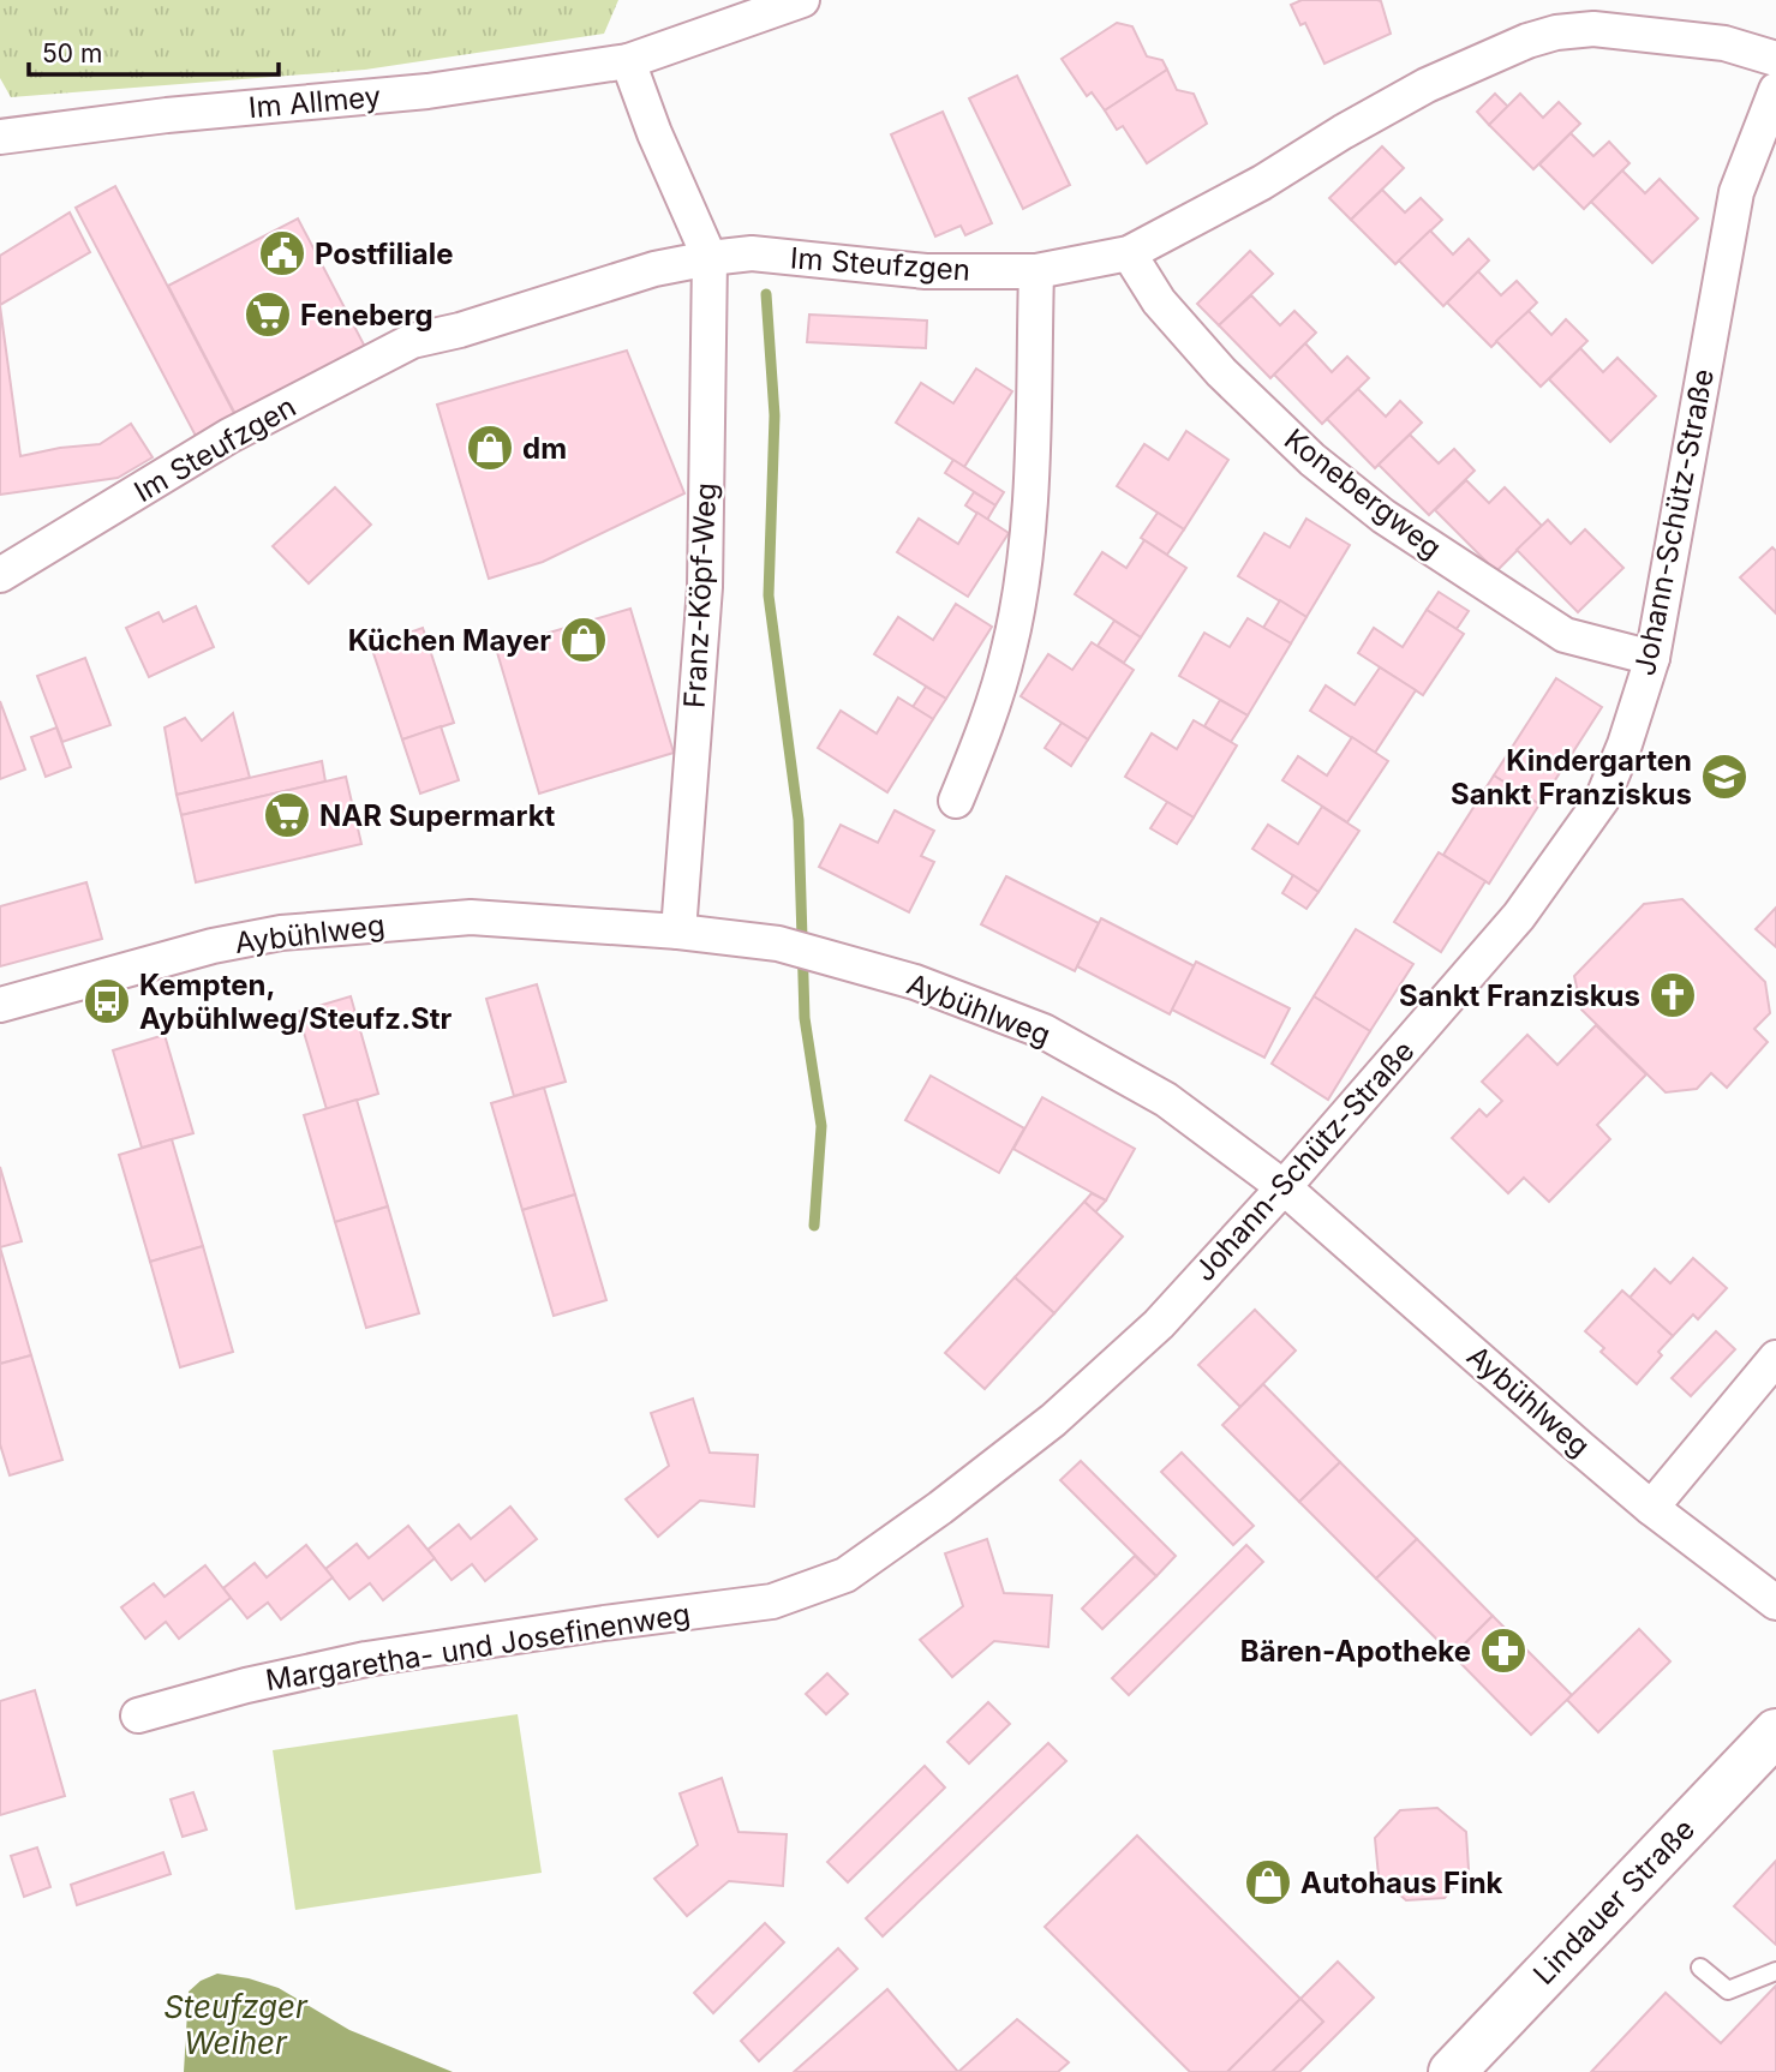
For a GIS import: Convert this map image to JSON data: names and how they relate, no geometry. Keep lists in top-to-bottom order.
{
  "streets": {
    "main road": ["Lindauer Straße"],
    "street": [
      "Im Allmey",
      "Im Steufzgen",
      "Konebergweg",
      "Johann-Schütz-Straße",
      "Franz-Köpf-Weg",
      "Aybühlweg",
      "Margaretha- und Josefinenweg"
    ]
  },
  "crossings": [
    ["Im Steufzgen", "Konebergweg"],
    ["Im Steufzgen", "Franz-Köpf-Weg"],
    ["Konebergweg", "Johann-Schütz-Straße"],
    ["Johann-Schütz-Straße", "Aybühlweg"],
    ["Johann-Schütz-Straße", "Margaretha- und Josefinenweg"],
    ["Franz-Köpf-Weg", "Aybühlweg"]
  ],
  "water": ["Steufzger Weiher"],
  "places": {
    "public building": ["Postfiliale"],
    "supermarket": ["Feneberg", "NAR Supermarkt"],
    "shop": ["dm", "Küchen Mayer", "Autohaus Fink"],
    "school or university": ["Kindergarten Sankt Franziskus"],
    "church": ["Sankt Franziskus"],
    "bus stop": ["Kempten, Aybühlweg/Steufz.Str"],
    "pharmacy": ["Bären-Apotheke"]
  },
  "scale_bar": "50 m"
}
